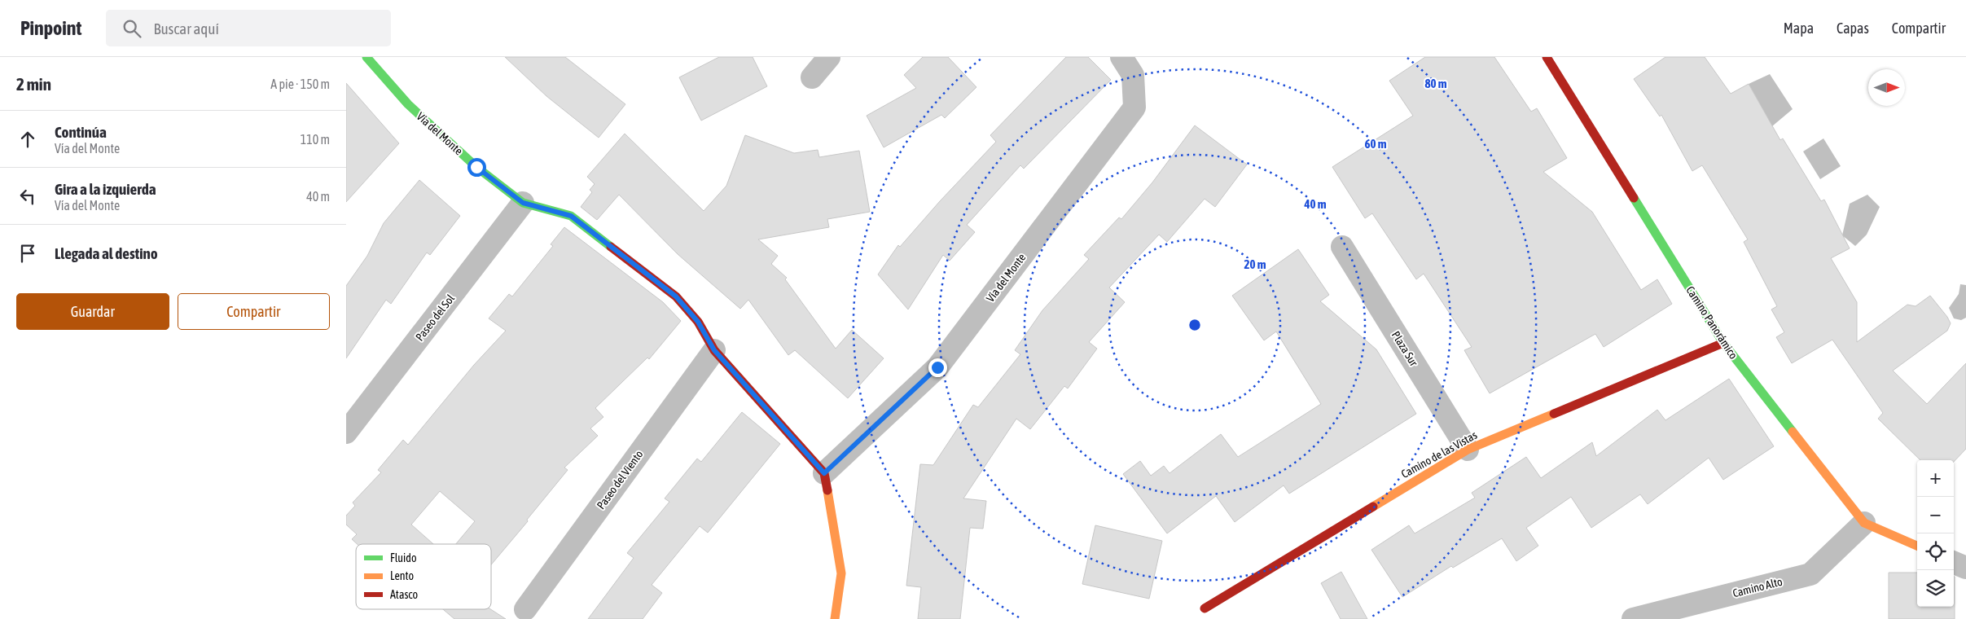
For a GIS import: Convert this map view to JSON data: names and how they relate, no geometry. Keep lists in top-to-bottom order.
{
  "streets": {
    "street": [
      "Vía del Monte",
      "Paseo del Sol",
      "Camino Panorámico",
      "Plaza Sur",
      "Camino de las Vistas",
      "Paseo del Viento",
      "Camino Alto"
    ]
  },
  "crossings": [
    ["Vía del Monte", "Paseo del Sol"],
    ["Vía del Monte", "Paseo del Viento"],
    ["Camino Panorámico", "Camino de las Vistas"],
    ["Camino Panorámico", "Camino Alto"],
    ["Plaza Sur", "Camino de las Vistas"]
  ],
  "legend": ["Fluido", "Lento", "Atasco"],
  "north": "right",
  "page": {
    "header": "Pinpoint",
    "search": "Buscar aquí",
    "nav": ["Mapa", "Capas", "Compartir"],
    "heading": ["2 min", "A pie · 150 m"],
    "list": [
      ["Continúa", "Vía del Monte", "110 m"],
      ["Gira a la izquierda", "Vía del Monte", "40 m"],
      "Llegada al destino"
    ],
    "buttons": ["Guardar", "Compartir"],
    "map_buttons": ["+", "−"]
  },
  "rings": [
    "80 m",
    "60 m",
    "40 m",
    "20 m"
  ]
}
